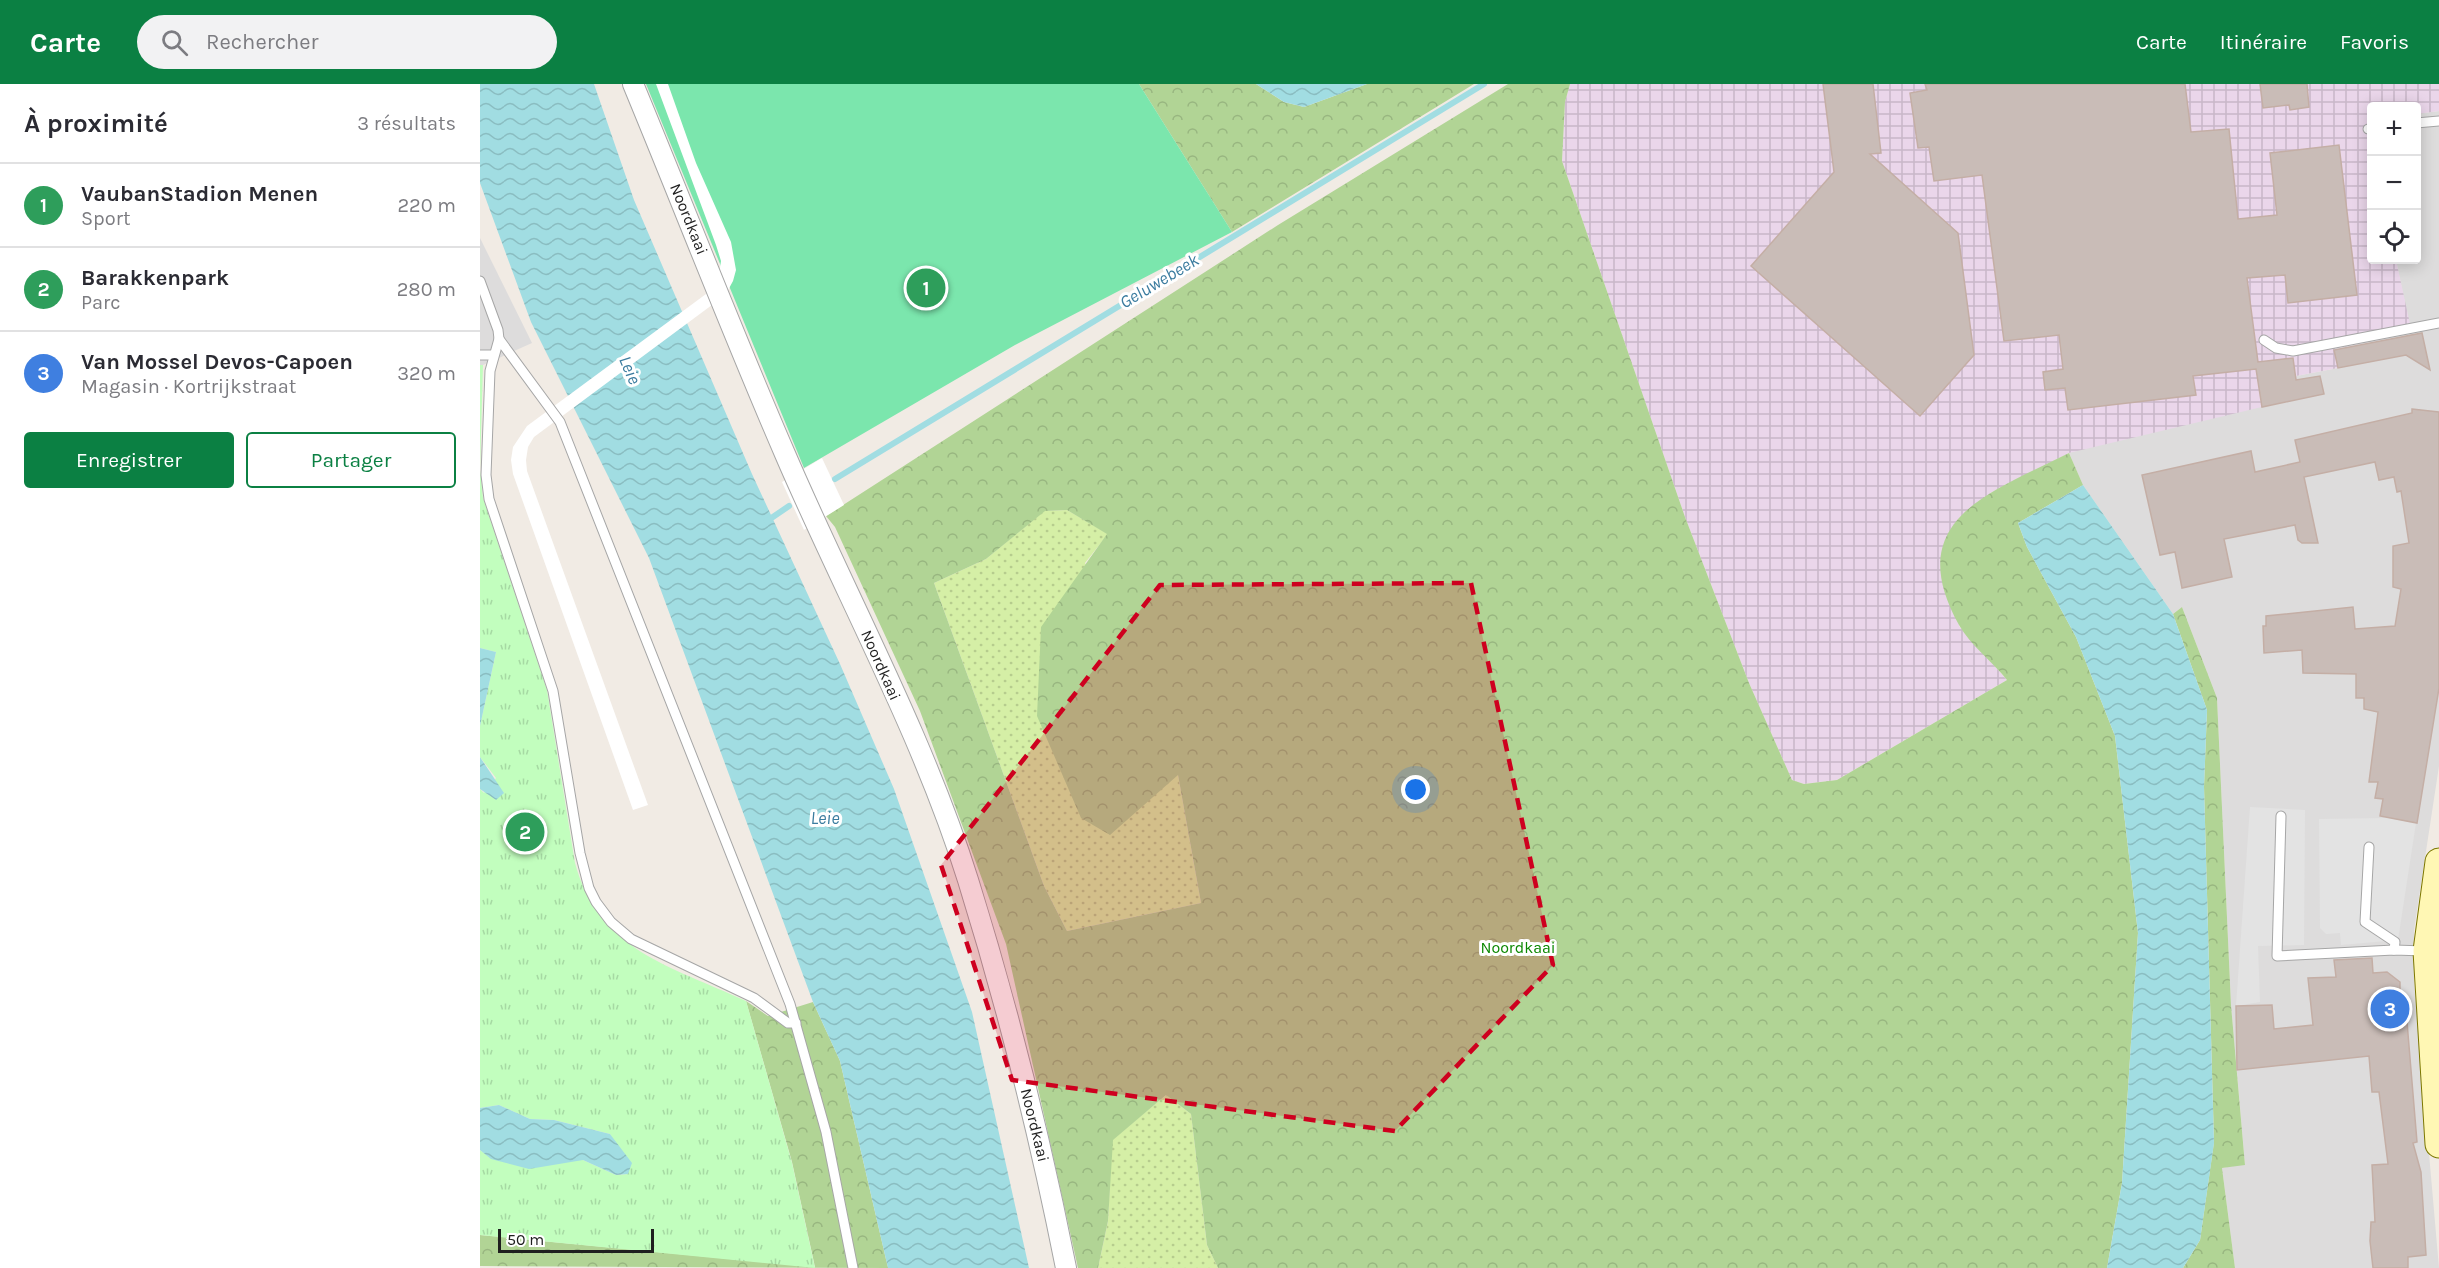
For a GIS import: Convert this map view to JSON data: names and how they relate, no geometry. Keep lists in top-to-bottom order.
{
  "streets": {
    "street": ["Noordkaai"]
  },
  "water": ["Geluwebeek", "Leie"],
  "parks": ["Noordkaai"],
  "scale_bar": "50 m",
  "page": {
    "header": "Carte",
    "search": "Rechercher",
    "nav": ["Carte", "Itinéraire", "Favoris"],
    "heading": ["À proximité", "3 résultats"],
    "map_buttons": ["+", "−"],
    "list": [
      {
        "mark": "1",
        "name": "VaubanStadion Menen",
        "note": "Sport",
        "value": "220 m"
      },
      {
        "mark": "2",
        "name": "Barakkenpark",
        "note": "Parc",
        "value": "280 m"
      },
      {
        "mark": "3",
        "name": "Van Mossel Devos-Capoen",
        "note": "Magasin · Kortrijkstraat",
        "value": "320 m"
      }
    ],
    "pins": ["1", "2", "3"],
    "buttons": ["Enregistrer", "Partager"],
    "scale": "50 m"
  }
}
